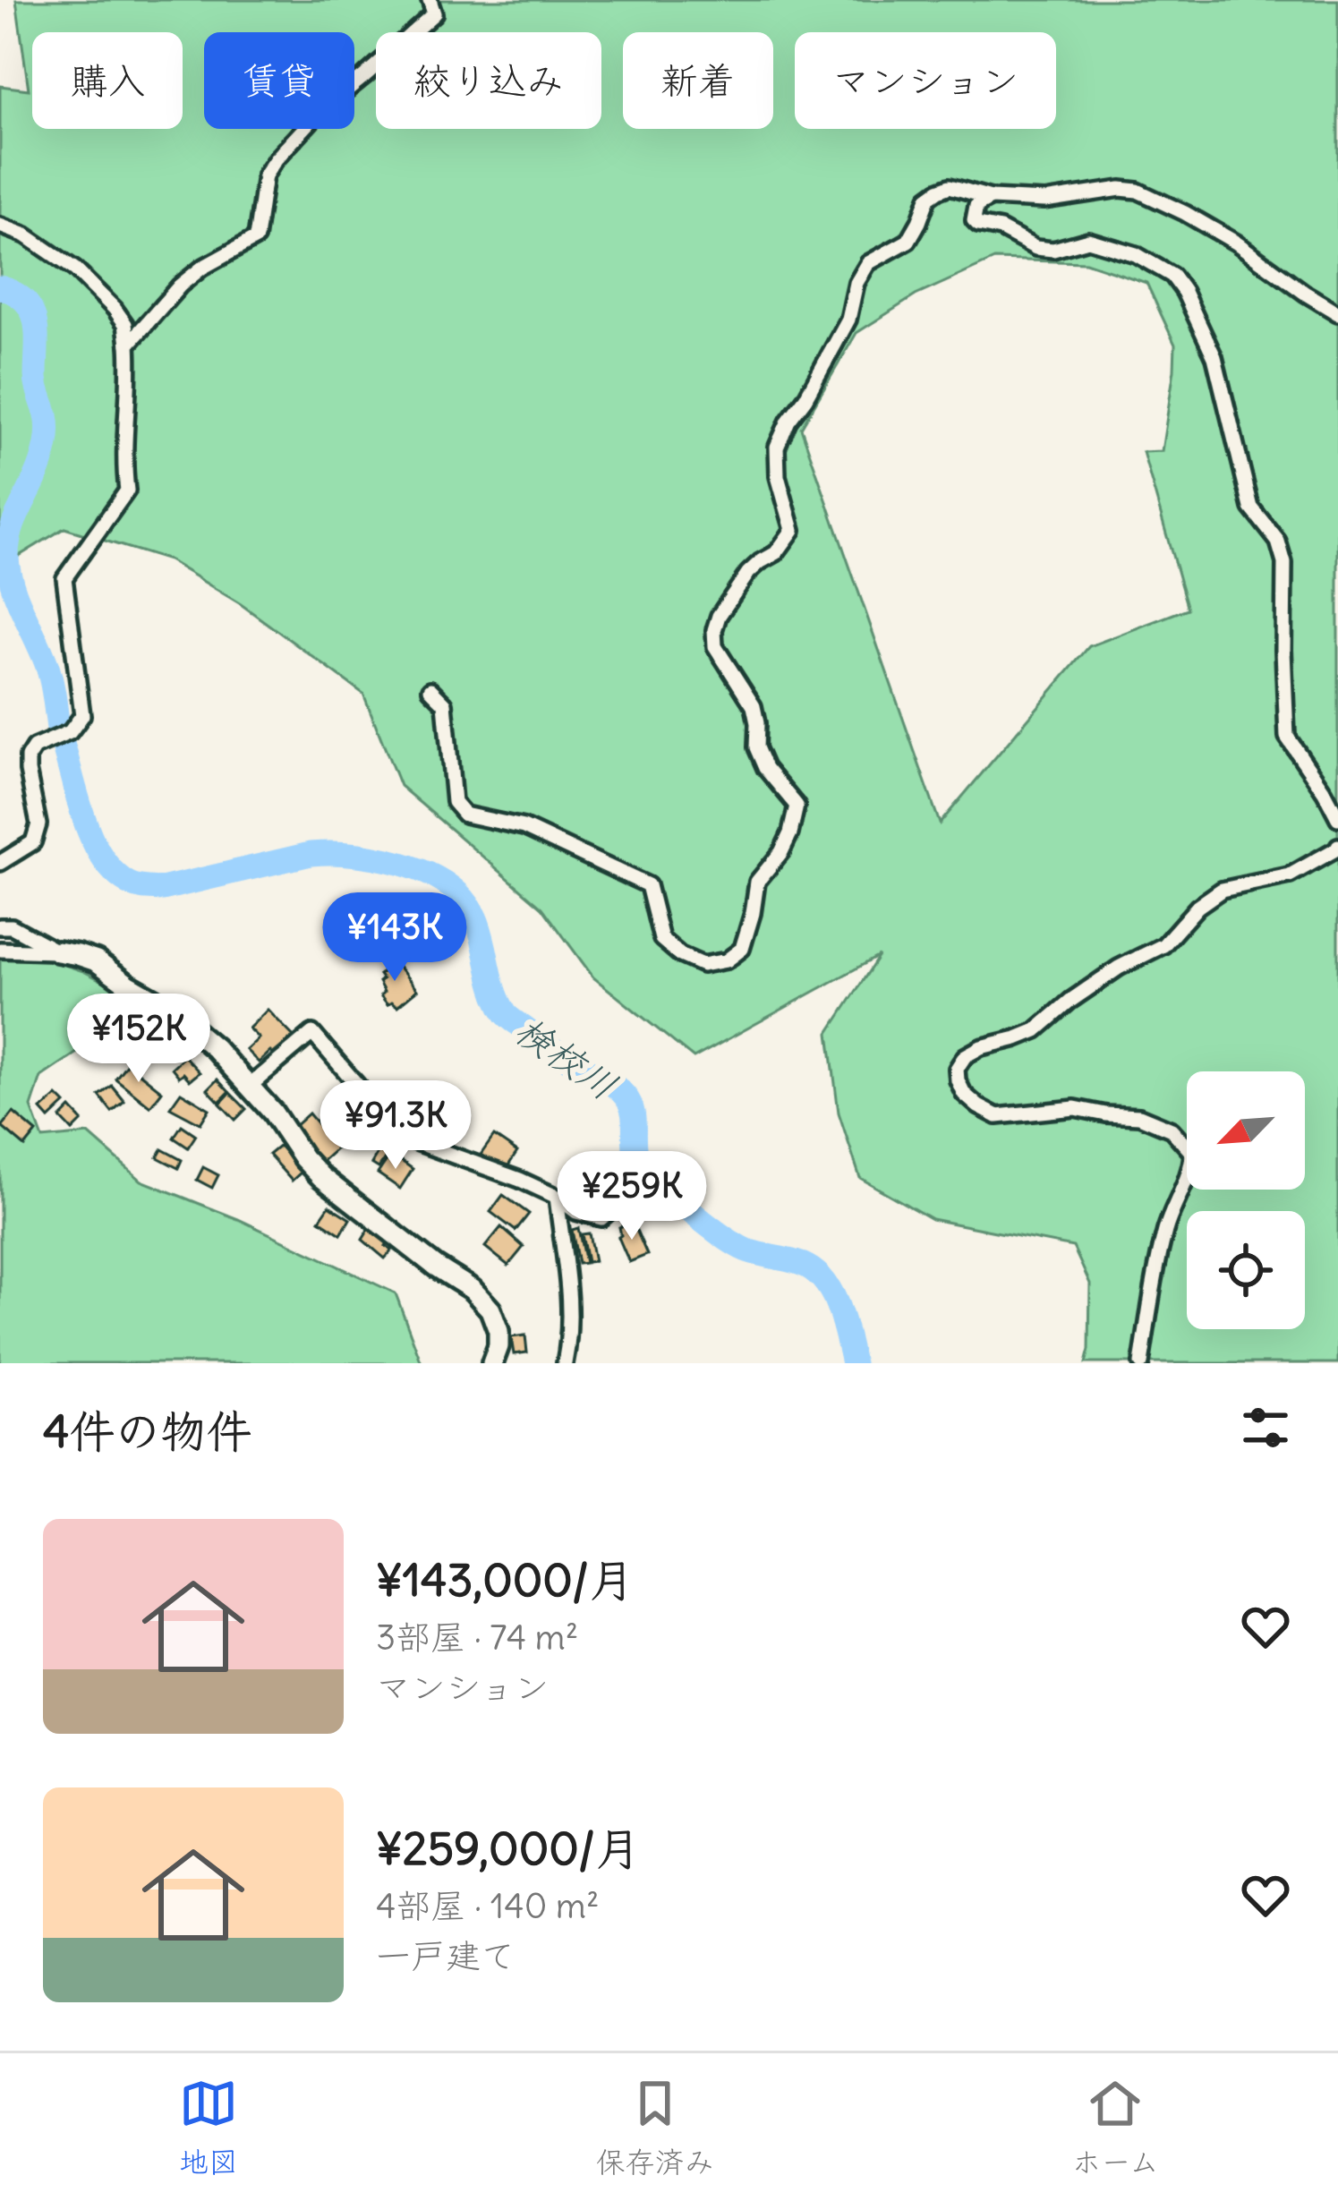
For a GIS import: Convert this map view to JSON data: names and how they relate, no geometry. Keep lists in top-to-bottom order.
{
  "water": ["検校川"],
  "north": "bottom left",
  "page": {
    "chip": [
      "購入",
      "賃貸",
      "絞り込み",
      "新着",
      "マンション"
    ],
    "price": [
      "¥143K",
      "¥152K",
      "¥91.3K",
      "¥259K"
    ],
    "heading": "4件の物件",
    "list": [
      {
        "name": "¥143,000/月",
        "note": "3部屋 · 74 m² · マンション"
      },
      {
        "name": "¥259,000/月",
        "note": "4部屋 · 140 m² · 一戸建て"
      }
    ],
    "tabs": ["地図", "保存済み", "ホーム"]
  }
}
